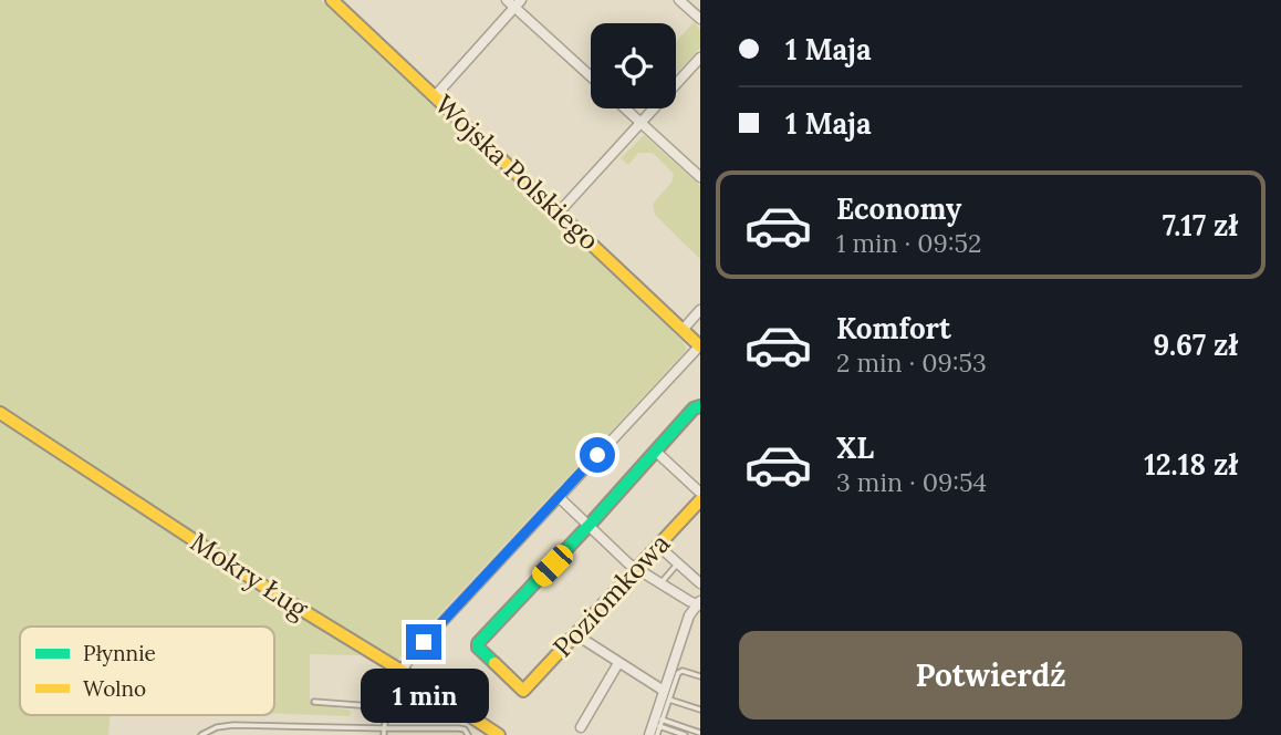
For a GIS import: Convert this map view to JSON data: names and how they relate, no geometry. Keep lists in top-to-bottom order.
{
  "streets": {
    "street": ["Wojska Polskiego", "Mokry Ług", "Poziomkowa"]
  },
  "legend": ["Płynnie", "Wolno"],
  "page": {
    "banner": ["1 Maja", "1 Maja"],
    "list": [
      {
        "name": "Economy",
        "note": "1 min · 09:52",
        "value": "7.17 zł"
      },
      {
        "name": "Komfort",
        "note": "2 min · 09:53",
        "value": "9.67 zł"
      },
      {
        "name": "XL",
        "note": "3 min · 09:54",
        "value": "12.18 zł"
      }
    ],
    "buttons": "Potwierdź",
    "bubble": "1 min"
  }
}
